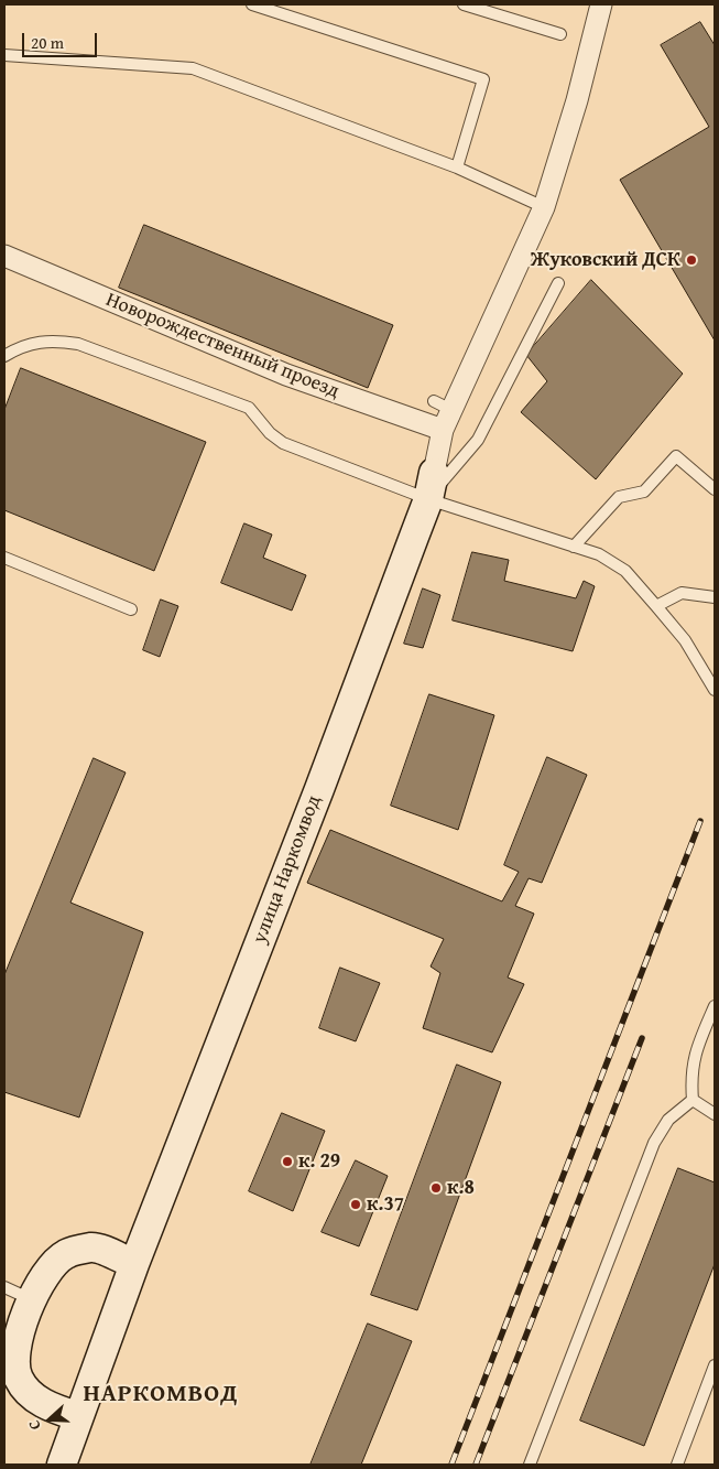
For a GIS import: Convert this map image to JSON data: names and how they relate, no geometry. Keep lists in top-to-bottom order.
{
  "streets": {
    "street": ["Новорождественный проезд", "улица Наркомвод"]
  },
  "districts": ["НАРКОМВОД"],
  "places": [
    "Жуковский ДСК",
    "к. 29",
    "к.8",
    "к.37"
  ],
  "scale_bar": "20 m",
  "north": "left"
}
